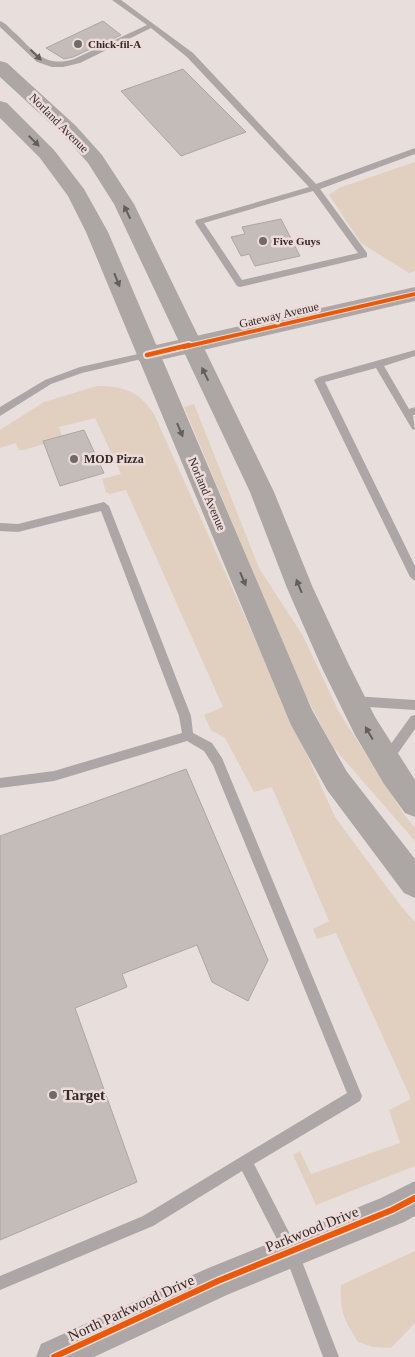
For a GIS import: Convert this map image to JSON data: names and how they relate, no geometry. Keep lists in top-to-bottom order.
{
  "streets": {
    "main road": ["Norland Avenue"],
    "street": ["Gateway Avenue", "Parkwood Drive", "North Parkwood Drive"]
  },
  "crossings": [
    ["Norland Avenue", "Gateway Avenue"],
    ["Parkwood Drive", "North Parkwood Drive"]
  ],
  "places": [
    "Chick-fil-A",
    "Five Guys",
    "MOD Pizza",
    "Target"
  ]
}
